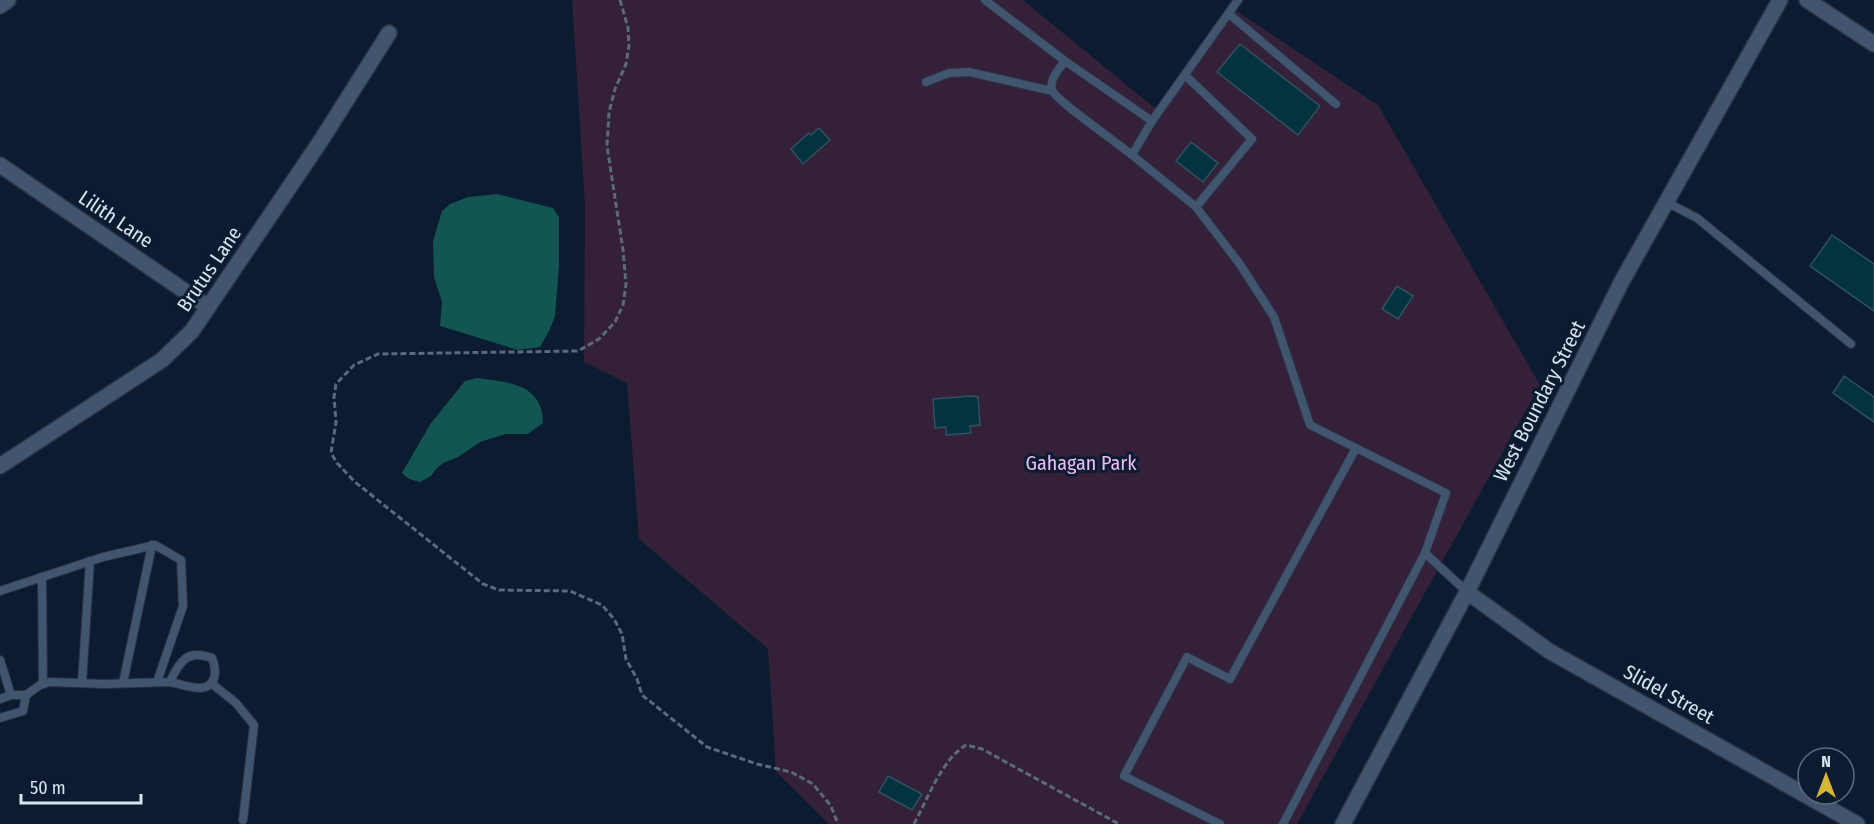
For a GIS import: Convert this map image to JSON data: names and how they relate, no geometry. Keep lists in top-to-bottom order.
{
  "streets": {
    "street": [
      "Lilith Lane",
      "Brutus Lane",
      "West Boundary Street",
      "Slidel Street"
    ]
  },
  "crossings": [
    ["Lilith Lane", "Brutus Lane"],
    ["West Boundary Street", "Slidel Street"]
  ],
  "parks": ["Gahagan Park"],
  "scale_bar": "50 m",
  "north": "top"
}
